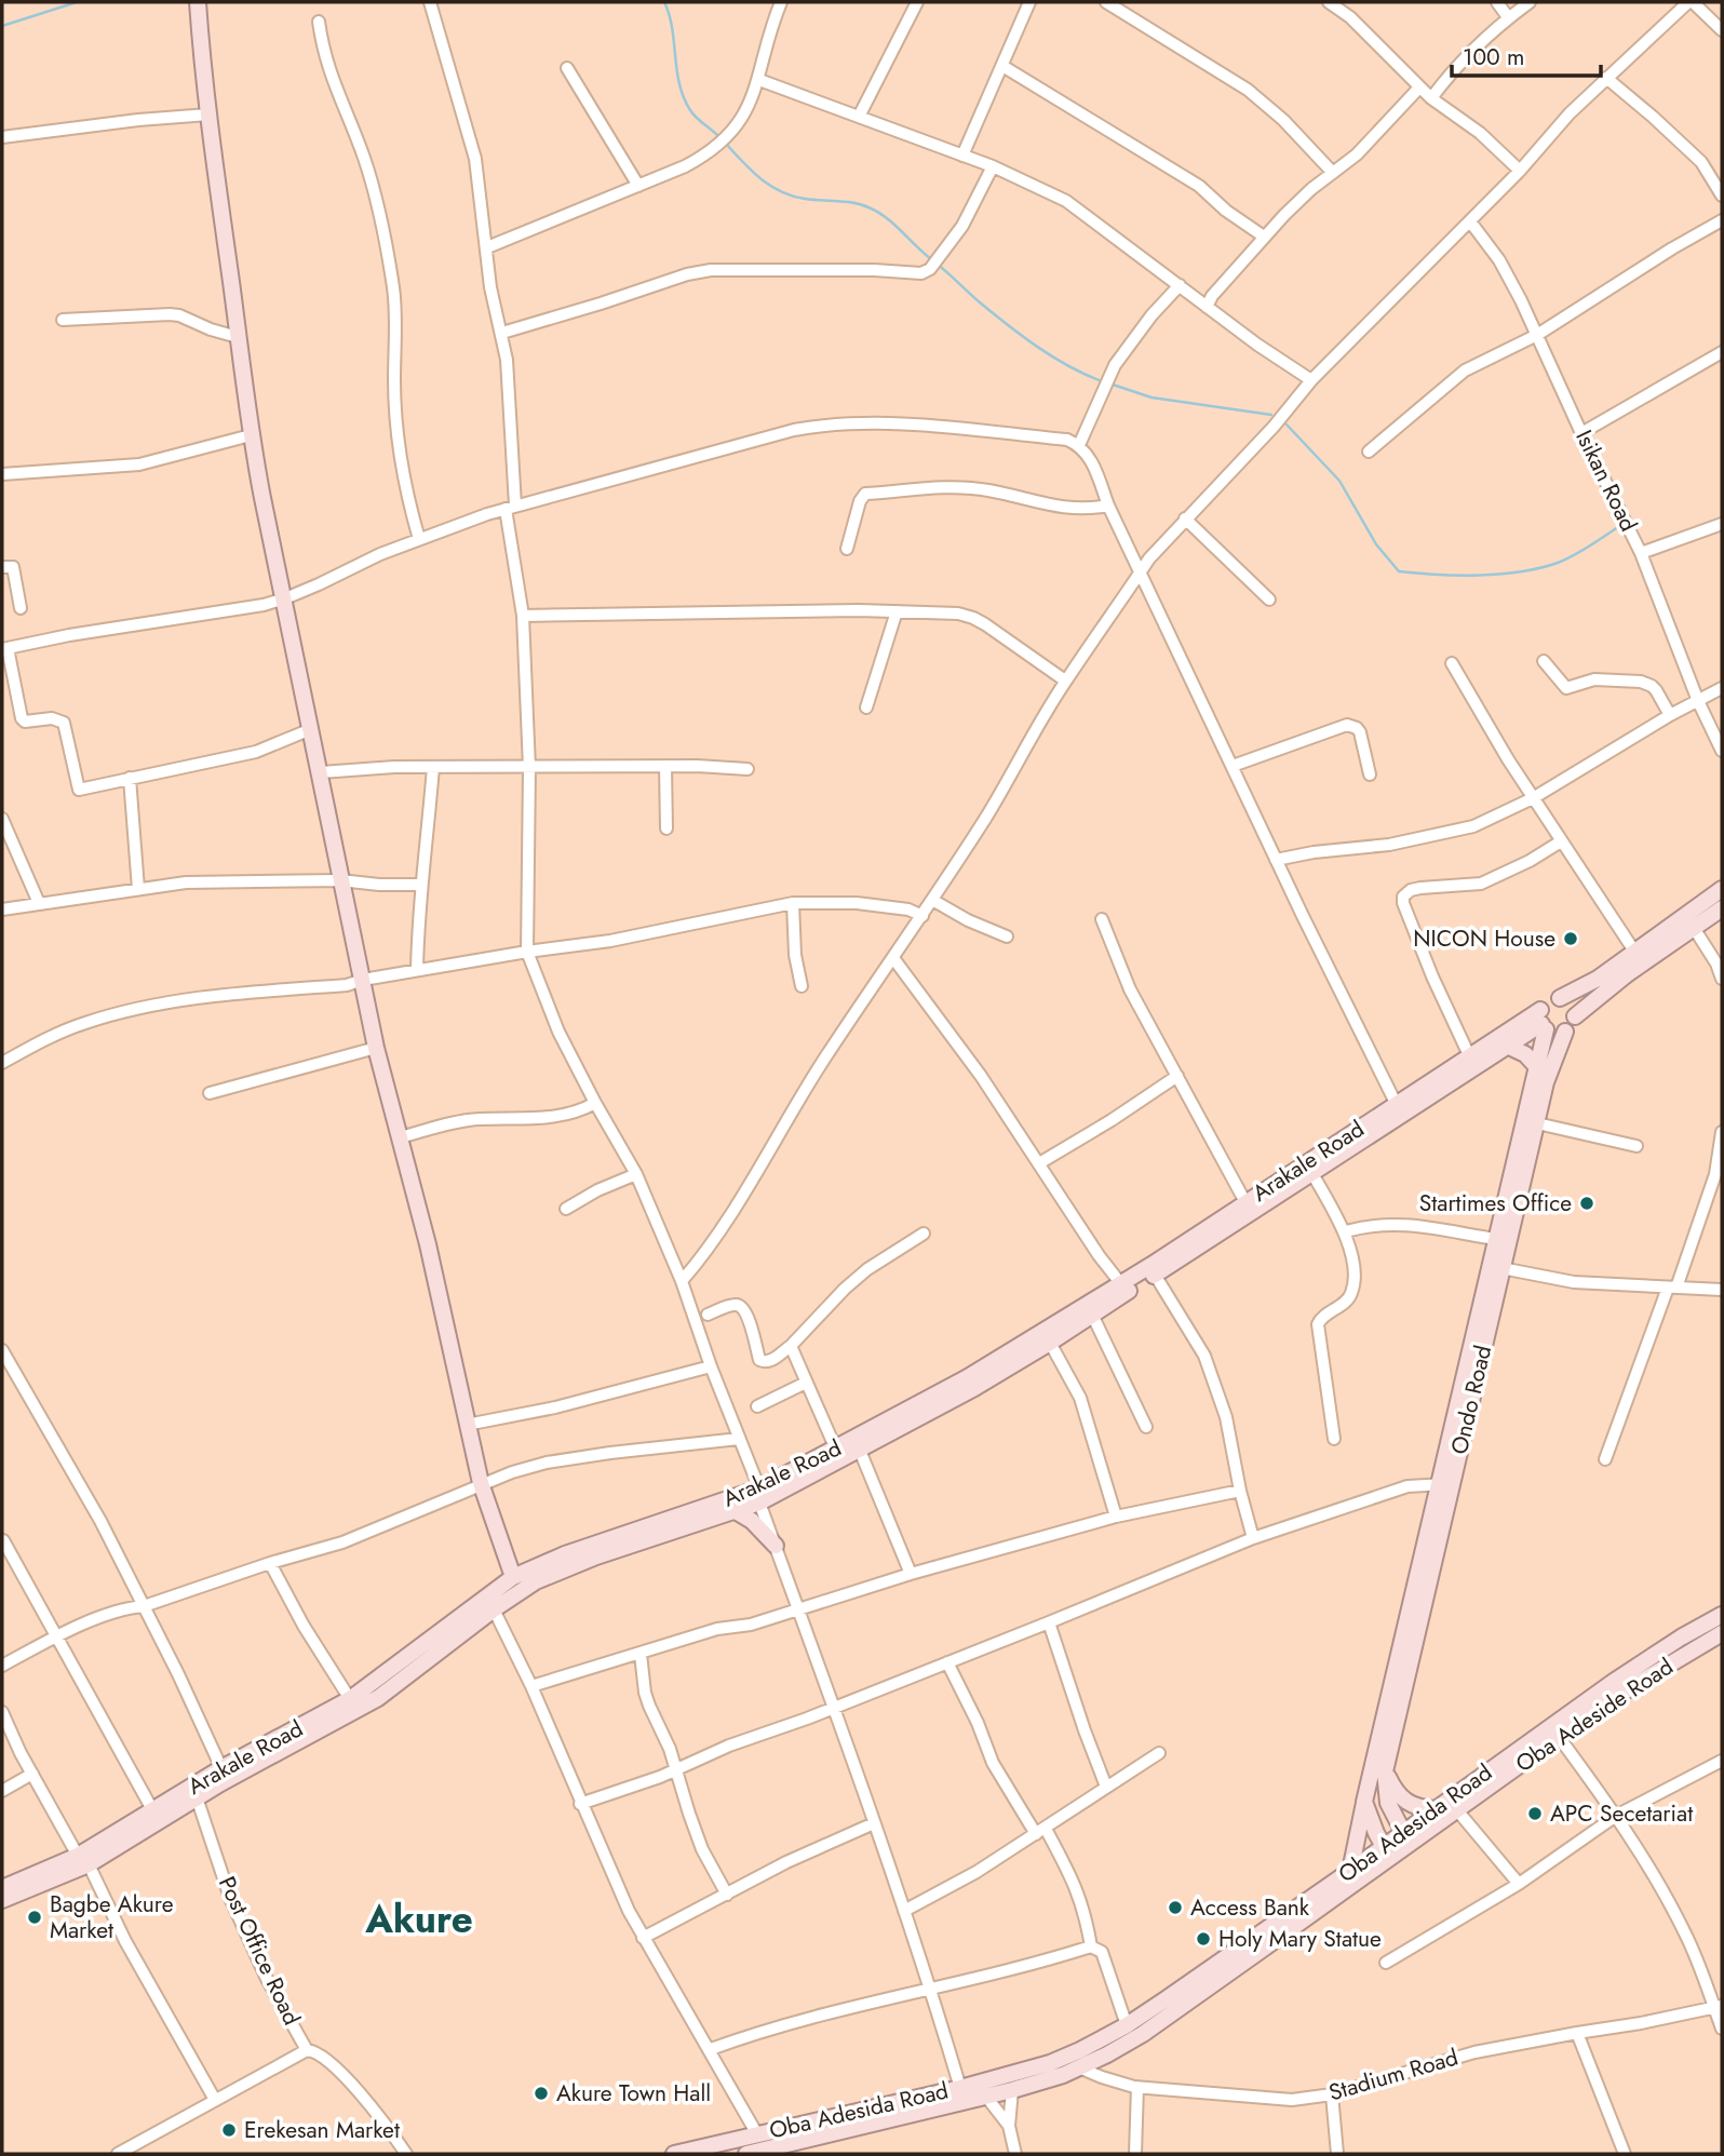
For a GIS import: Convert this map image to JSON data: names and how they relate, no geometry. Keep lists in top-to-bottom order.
{
  "streets": {
    "main road": [
      "Arakale Road",
      "Ondo Road",
      "Oba Adeside Road",
      "Oba Adesida Road"
    ],
    "street": ["Isikan Road", "Post Office Road", "Stadium Road"]
  },
  "crossings": [
    ["Arakale Road", "Ondo Road"],
    ["Arakale Road", "Post Office Road"],
    ["Ondo Road", "Oba Adesida Road"],
    ["Oba Adeside Road", "Oba Adesida Road"]
  ],
  "districts": ["Akure"],
  "places": [
    "NICON House",
    "Startimes Office",
    "APC Secetariat",
    "Access Bank",
    "Bagbe Akure Market",
    "Holy Mary Statue",
    "Akure Town Hall",
    "Erekesan Market"
  ],
  "scale_bar": "100 m"
}
